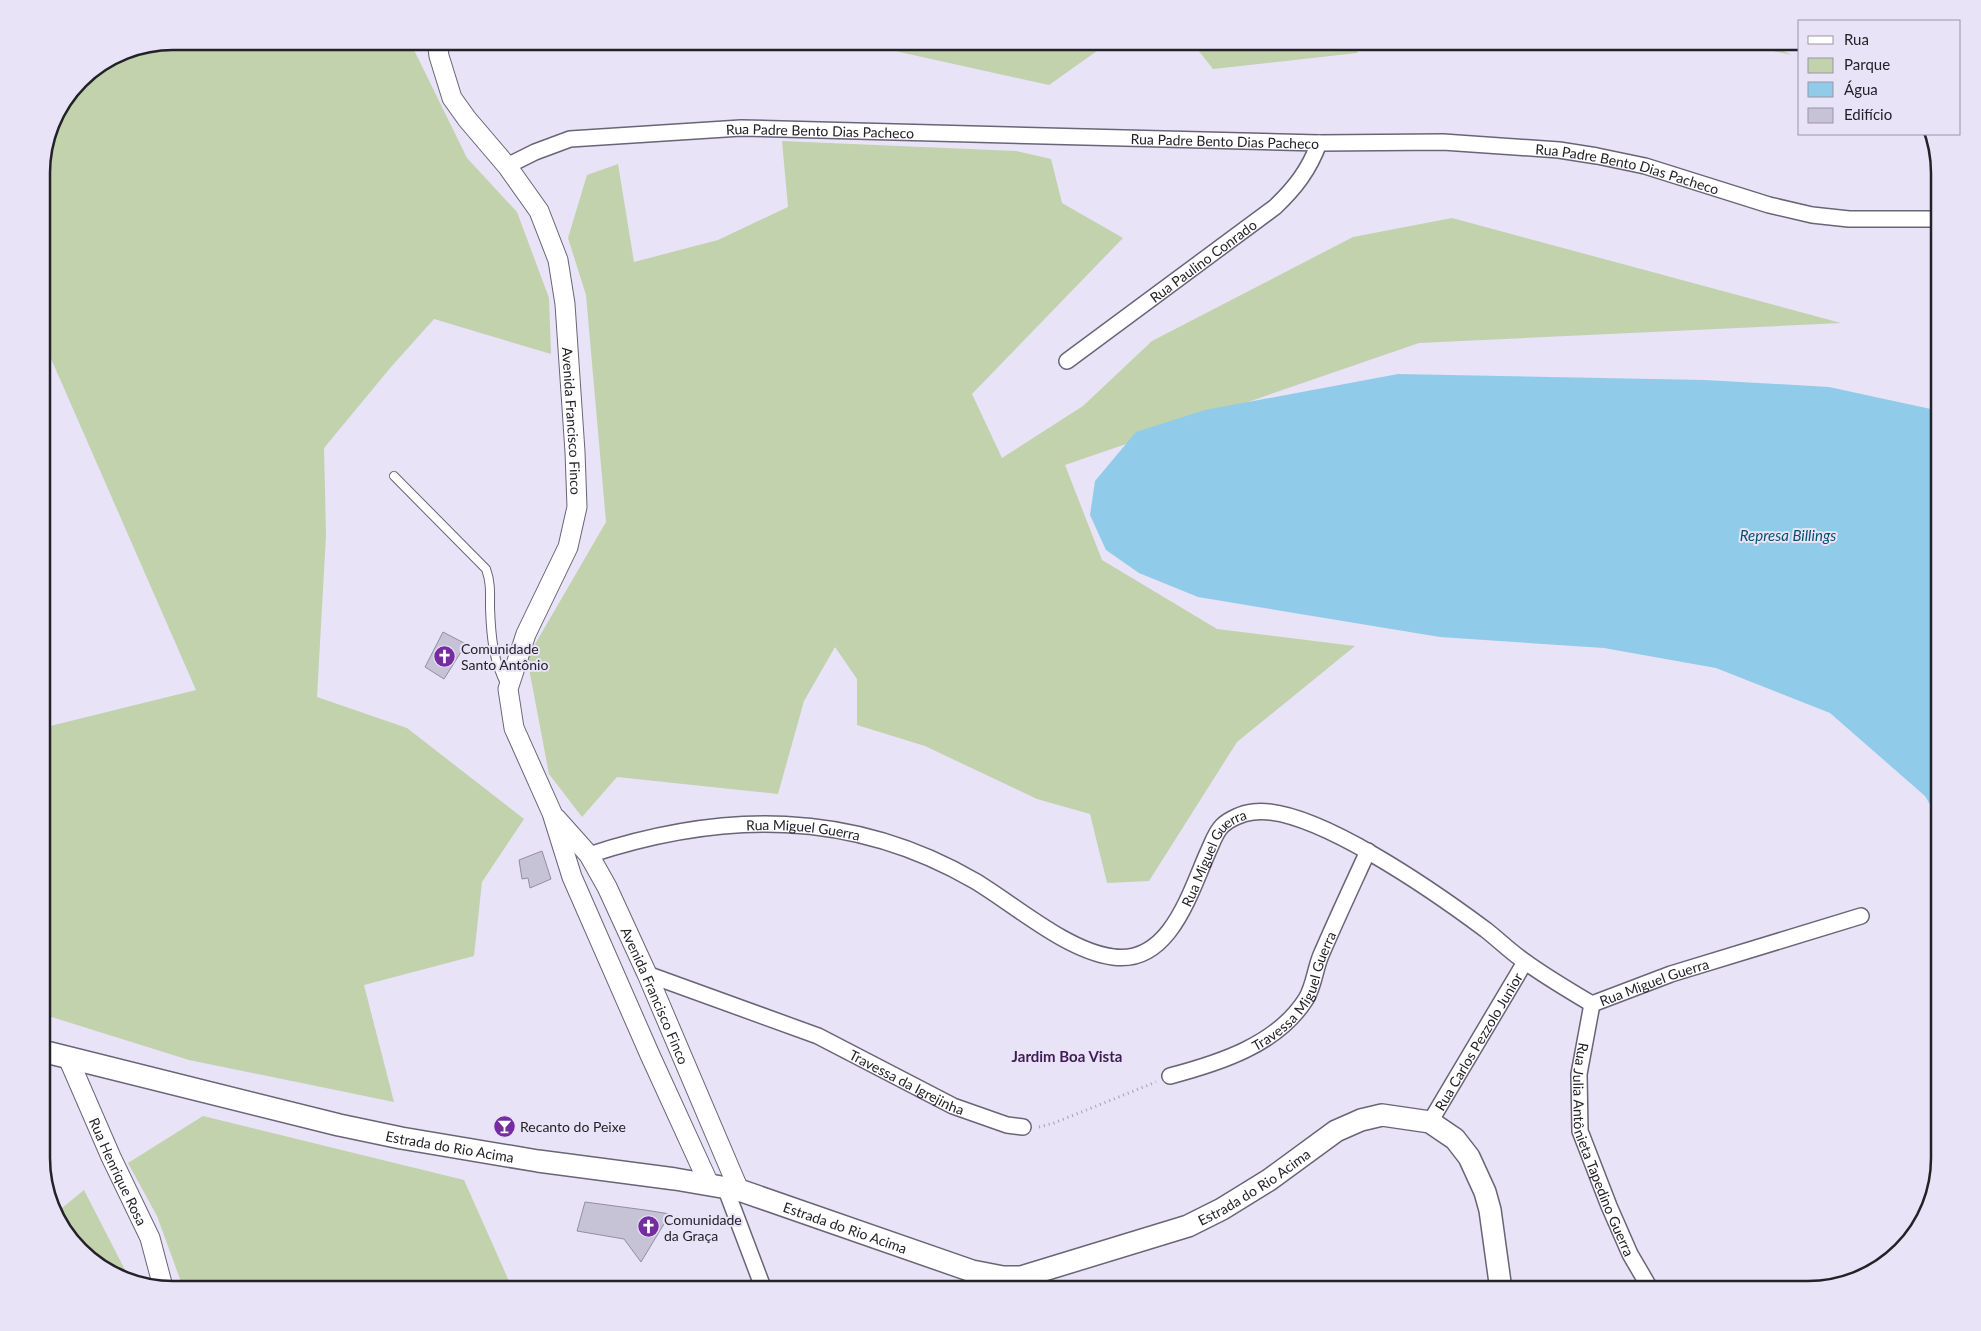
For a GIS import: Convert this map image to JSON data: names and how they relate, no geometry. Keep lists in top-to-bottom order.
{
  "streets": {
    "main road": ["Estrada do Rio Acima"],
    "street": [
      "Rua Padre Bento Dias Pacheco",
      "Rua Paulino Conrado",
      "Avenida Francisco Finco",
      "Rua Miguel Guerra",
      "Travessa Miguel Guerra",
      "Rua Carlos Pezzolo Junior",
      "Travessa da Igrejinha",
      "Rua Julia Antônieta Tapedino Guerra",
      "Rua Henrique Rosa"
    ]
  },
  "crossings": [
    ["Rua Padre Bento Dias Pacheco", "Rua Paulino Conrado"],
    ["Rua Padre Bento Dias Pacheco", "Avenida Francisco Finco"],
    ["Avenida Francisco Finco", "Rua Miguel Guerra"],
    ["Avenida Francisco Finco", "Travessa da Igrejinha"],
    ["Avenida Francisco Finco", "Estrada do Rio Acima"],
    ["Rua Miguel Guerra", "Travessa Miguel Guerra"],
    ["Rua Miguel Guerra", "Rua Carlos Pezzolo Junior"],
    ["Rua Miguel Guerra", "Rua Julia Antônieta Tapedino Guerra"],
    ["Rua Carlos Pezzolo Junior", "Estrada do Rio Acima"],
    ["Estrada do Rio Acima", "Rua Henrique Rosa"]
  ],
  "districts": ["Jardim Boa Vista"],
  "water": ["Represa Billings"],
  "places": {
    "church": ["Comunidade Santo Antônio", "Comunidade da Graça"],
    "bar": ["Recanto do Peixe"]
  },
  "legend": [
    "Rua",
    "Parque",
    "Água",
    "Edifício"
  ]
}
